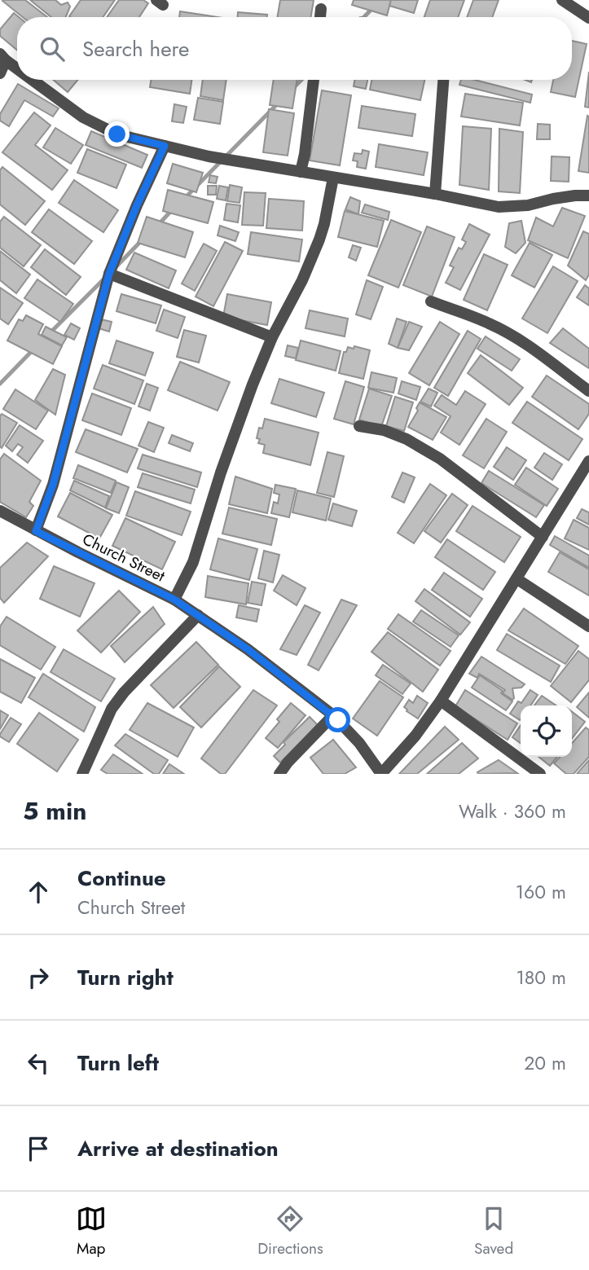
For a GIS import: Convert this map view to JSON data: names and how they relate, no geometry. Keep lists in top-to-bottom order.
{
  "streets": {
    "street": ["Church Street"]
  },
  "page": {
    "search": "Search here",
    "heading": ["5 min", "Walk · 360 m"],
    "list": [
      ["Continue", "Church Street", "160 m"],
      ["Turn right", "180 m"],
      ["Turn left", "20 m"],
      "Arrive at destination"
    ],
    "nav": ["Map", "Directions", "Saved"]
  }
}
